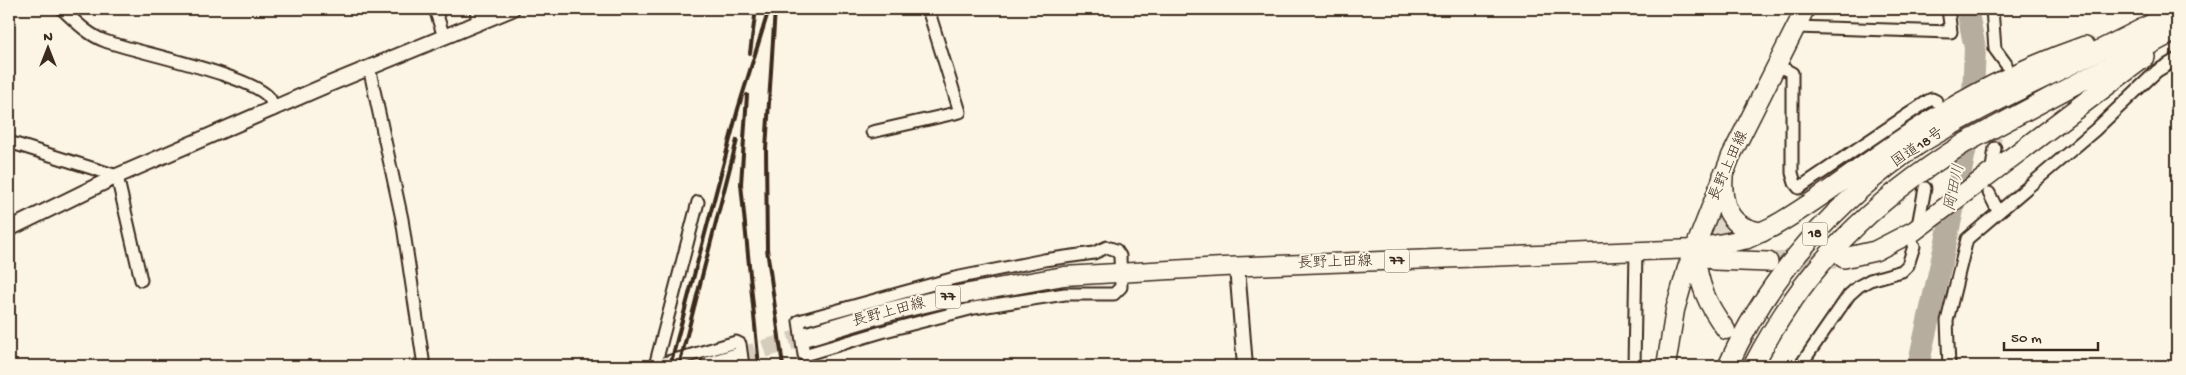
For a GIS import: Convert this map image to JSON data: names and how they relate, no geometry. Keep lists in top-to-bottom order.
{
  "streets": {
    "highway": ["国道18号", "18"],
    "main road": ["長野上田線", "77"]
  },
  "water": ["岡田川"],
  "scale_bar": "50 m",
  "north": "top"
}
